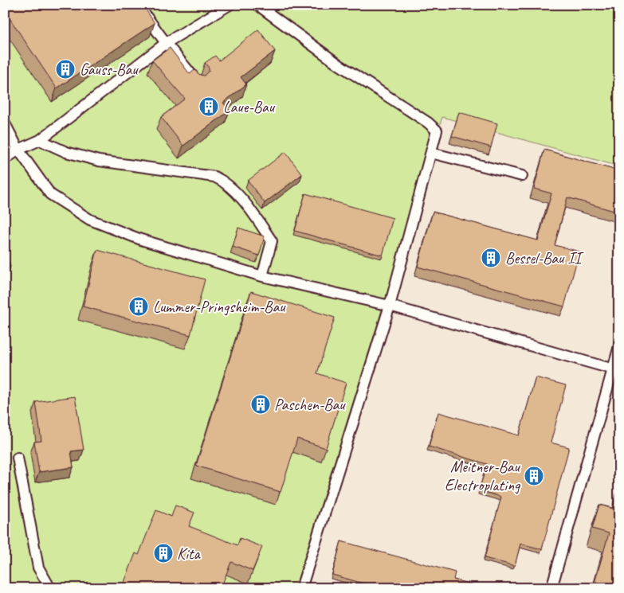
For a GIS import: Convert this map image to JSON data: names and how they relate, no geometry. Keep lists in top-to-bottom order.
{
  "places": {
    "building": [
      "Gauss-Bau",
      "Laue-Bau",
      "Bessel-Bau II",
      "Lummer-Pringsheim-Bau",
      "Paschen-Bau",
      "Meitner-Bau Electroplating",
      "Kita"
    ]
  }
}
